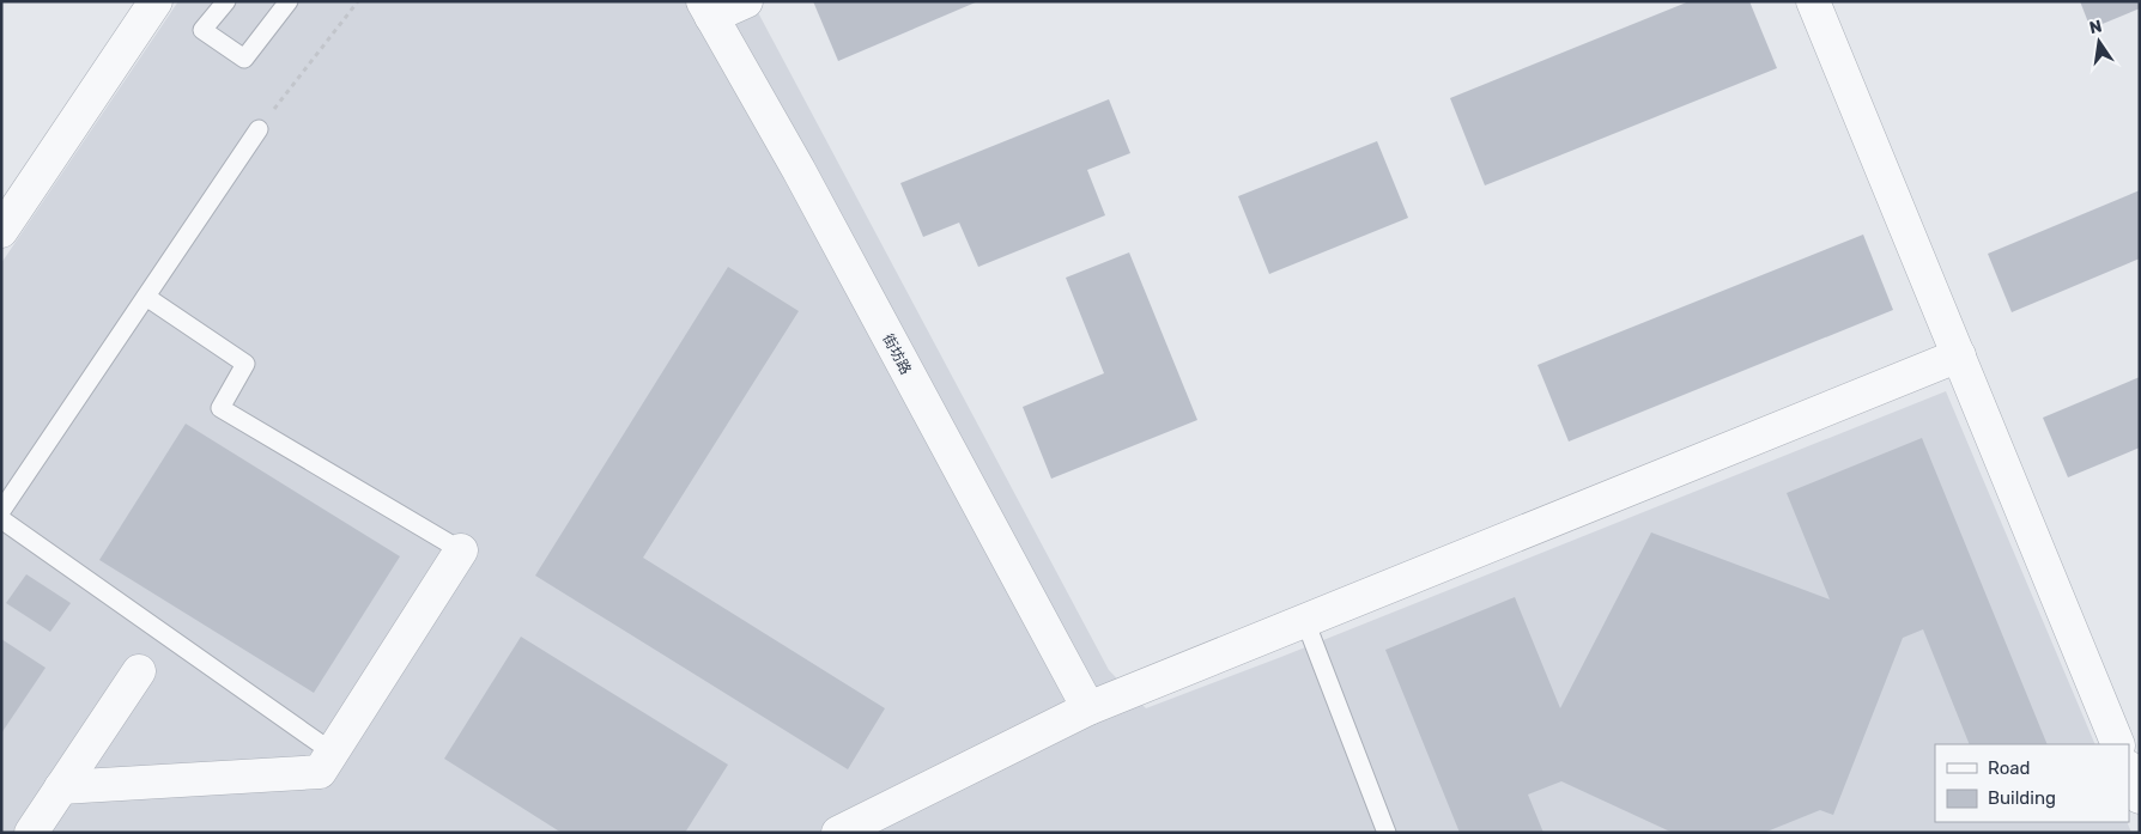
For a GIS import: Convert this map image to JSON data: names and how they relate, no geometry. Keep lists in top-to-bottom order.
{
  "streets": {
    "street": ["街坊路"]
  },
  "legend": ["Road", "Building"],
  "north": "top"
}
